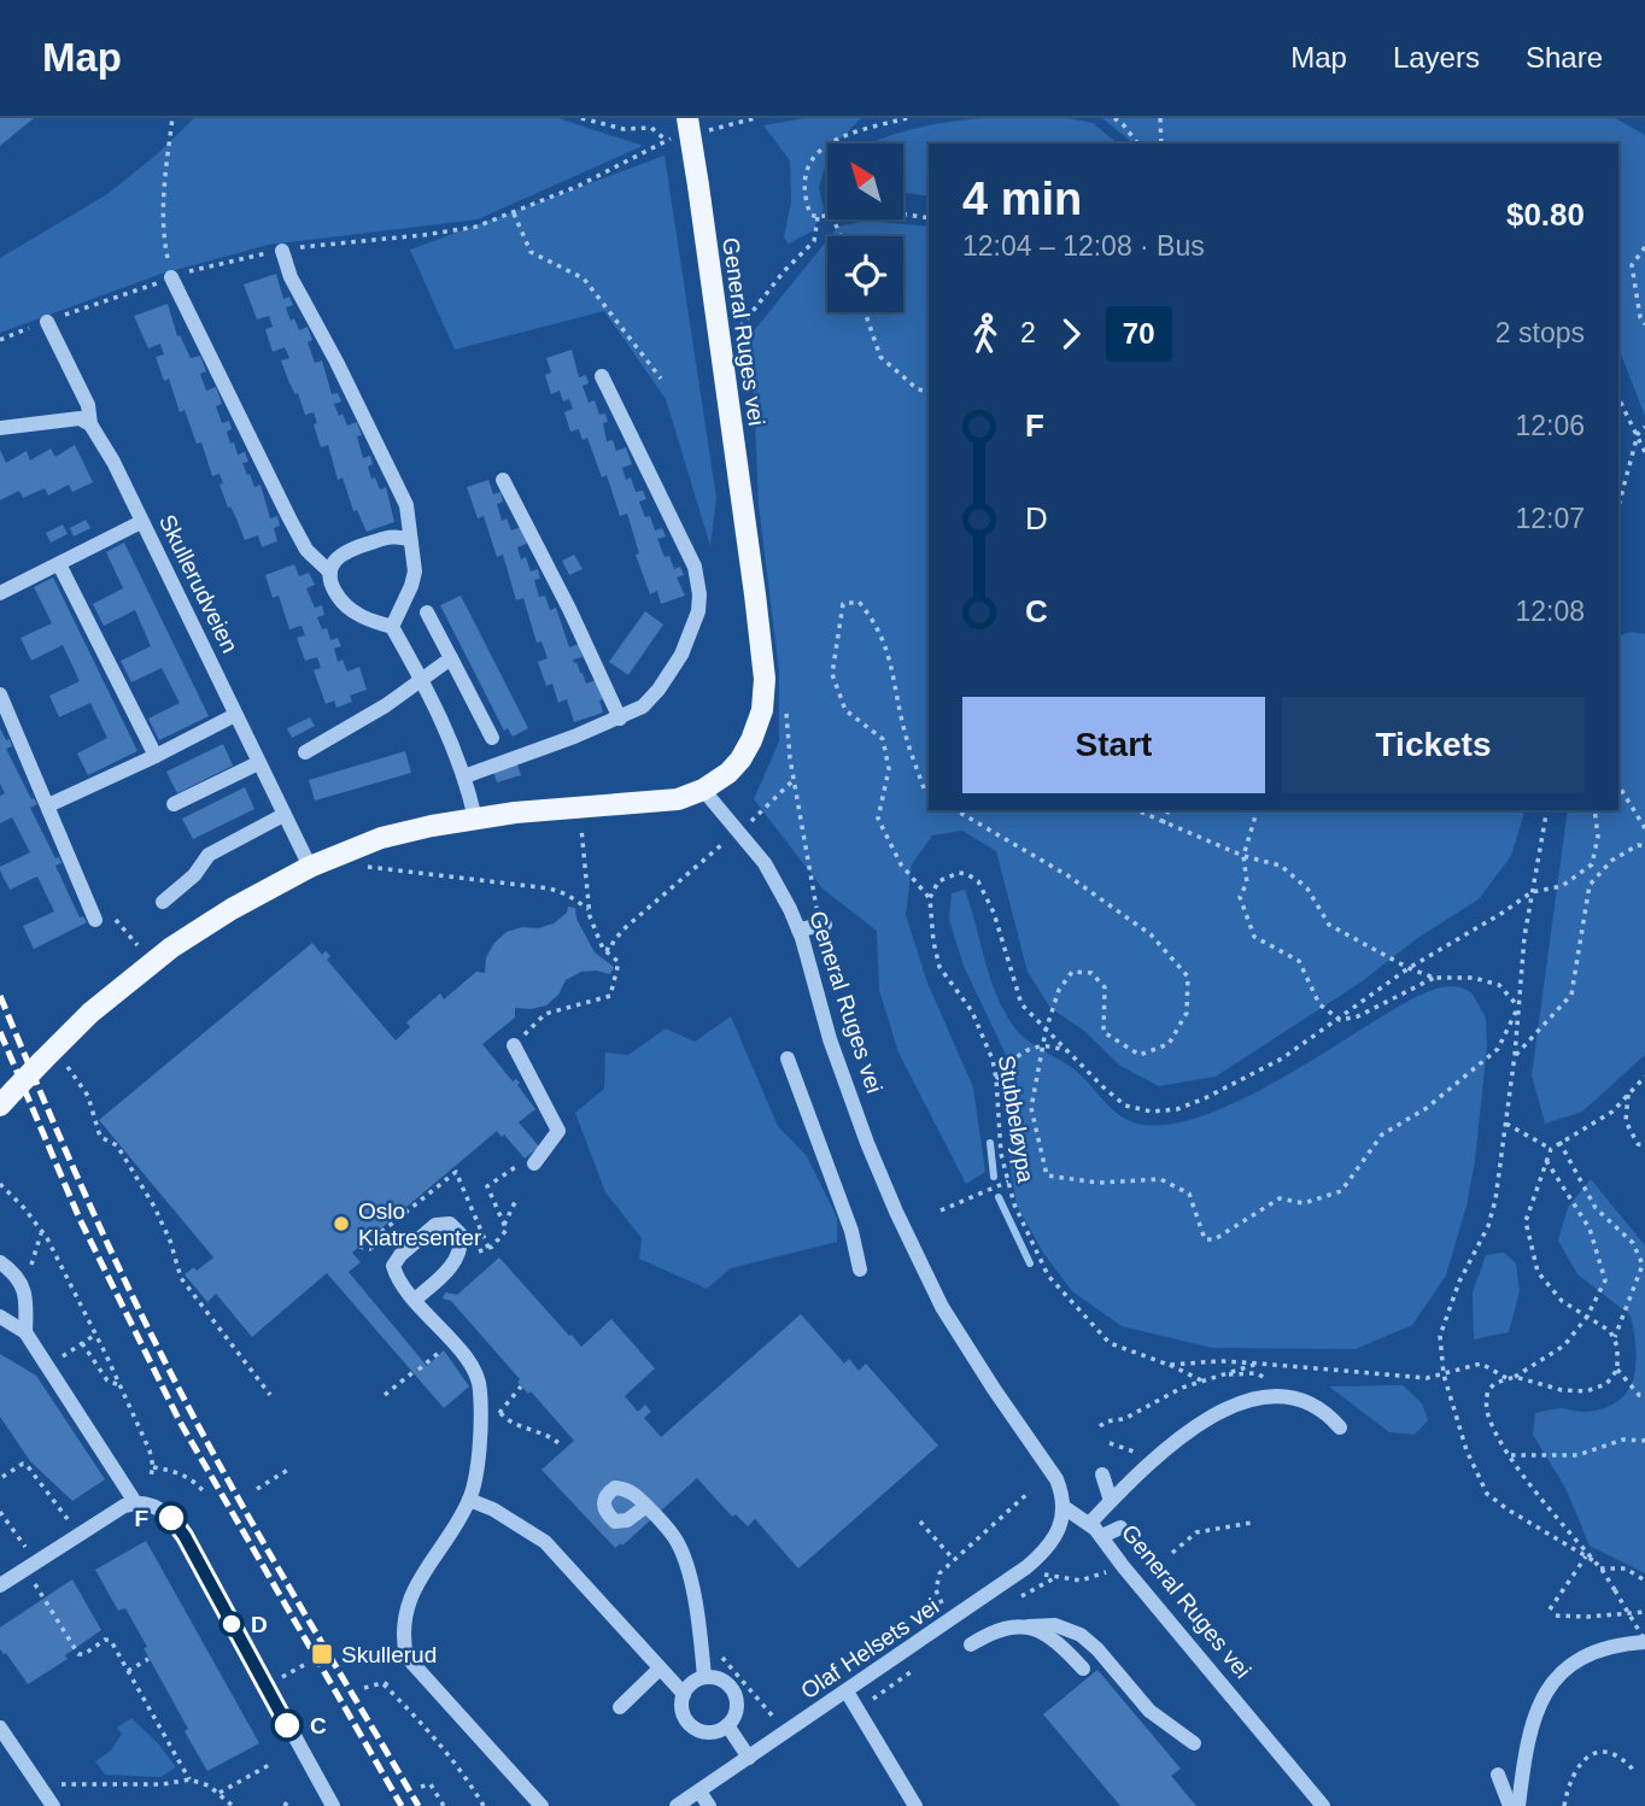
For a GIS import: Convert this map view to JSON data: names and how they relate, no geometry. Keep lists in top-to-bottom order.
{
  "streets": {
    "main road": ["General Ruges vei"],
    "street": ["Skullerudveien", "Olaf Helsets vei"],
    "path": ["Stubbeløypa"]
  },
  "crossings": [
    ["General Ruges vei", "Olaf Helsets vei"]
  ],
  "places": {
    "other": [
      "Oslo Klatresenter",
      "F",
      "D",
      "C"
    ],
    "transit": ["Skullerud"]
  },
  "lines": ["bus line 70"],
  "north": "top left",
  "page": {
    "header": "Map",
    "nav": ["Map", "Layers", "Share"],
    "heading": ["4 min", "12:04 – 12:08 · Bus", "$0.80"],
    "legs": ["2", "70", "2 stops"],
    "list": [
      {
        "name": "F",
        "value": "12:06"
      },
      {
        "name": "D",
        "value": "12:07"
      },
      {
        "name": "C",
        "value": "12:08"
      }
    ],
    "buttons": ["Start", "Tickets"]
  }
}
